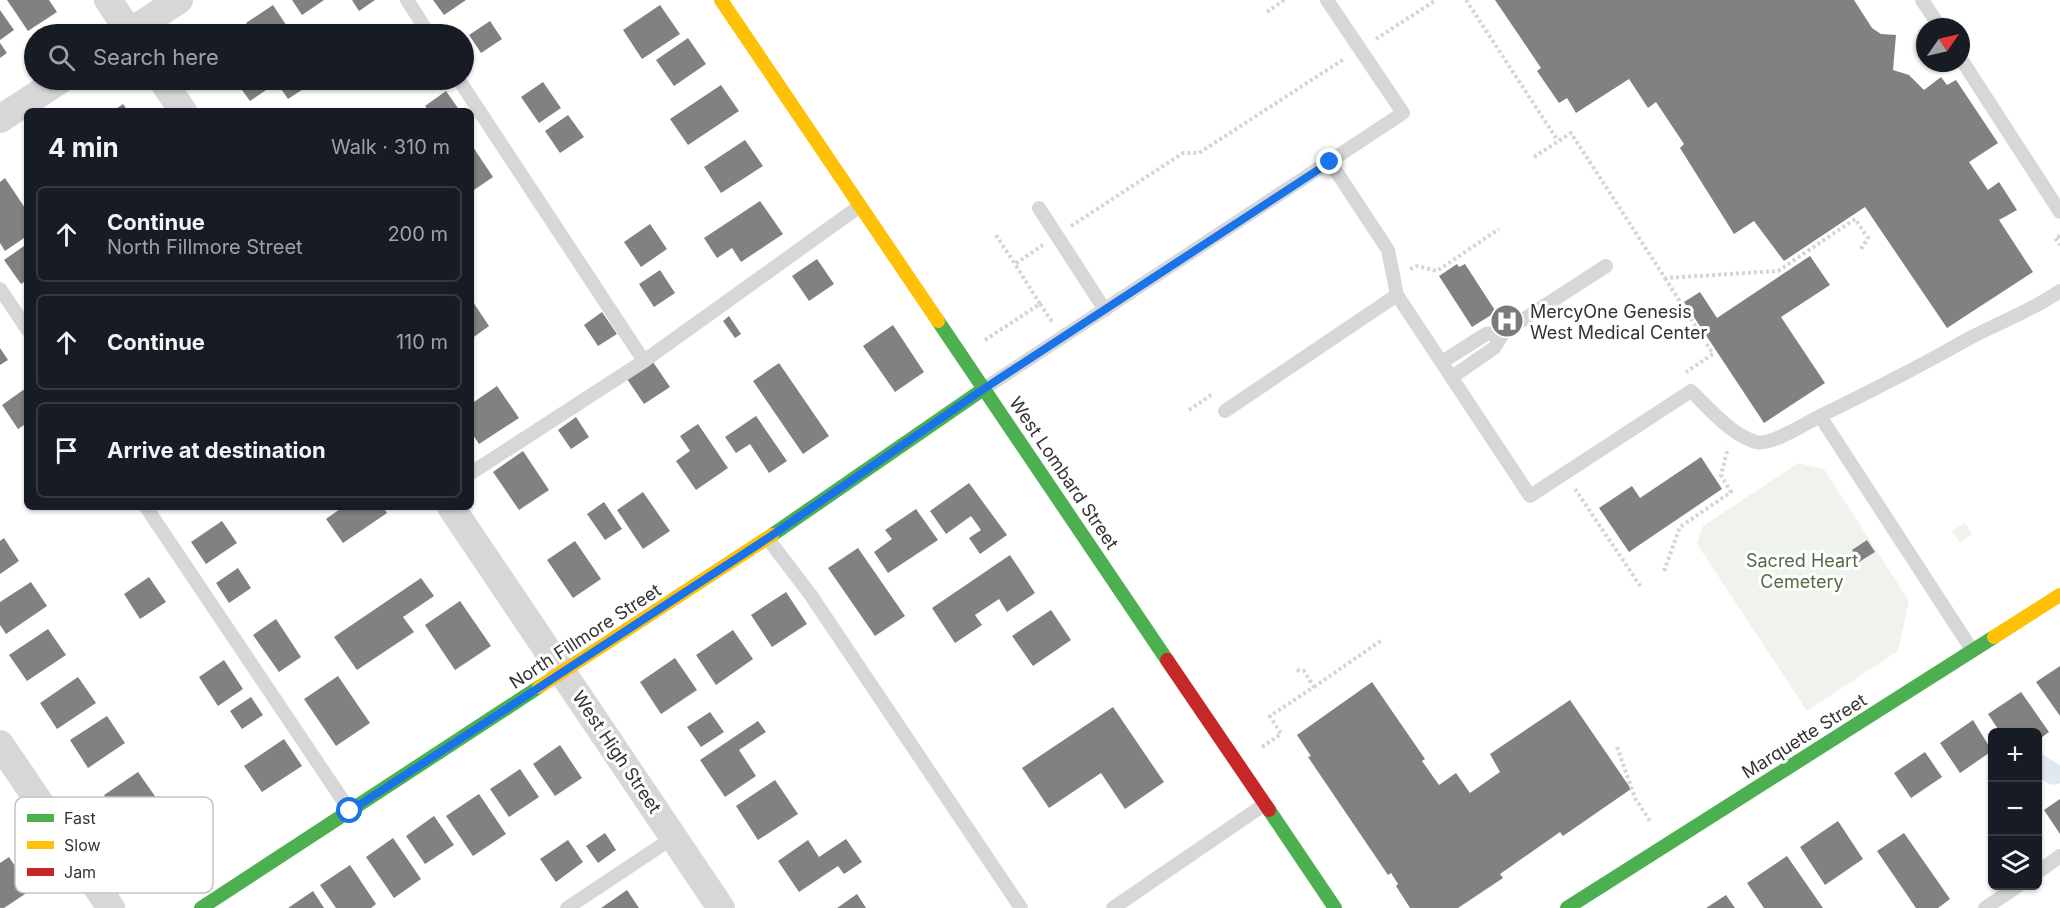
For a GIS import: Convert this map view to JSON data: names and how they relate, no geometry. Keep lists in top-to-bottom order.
{
  "streets": {
    "street": [
      "West Lombard Street",
      "North Fillmore Street",
      "Marquette Street",
      "West High Street"
    ]
  },
  "crossings": [
    ["West Lombard Street", "North Fillmore Street"],
    ["North Fillmore Street", "West High Street"]
  ],
  "parks": ["Sacred Heart Cemetery"],
  "places": {
    "hospital": ["MercyOne Genesis West Medical Center"]
  },
  "legend": ["Fast", "Slow", "Jam"],
  "north": "top right",
  "page": {
    "search": "Search here",
    "heading": ["4 min", "Walk · 310 m"],
    "list": [
      ["Continue", "North Fillmore Street", "200 m"],
      ["Continue", "110 m"],
      "Arrive at destination"
    ],
    "map_buttons": ["+", "−"]
  }
}
